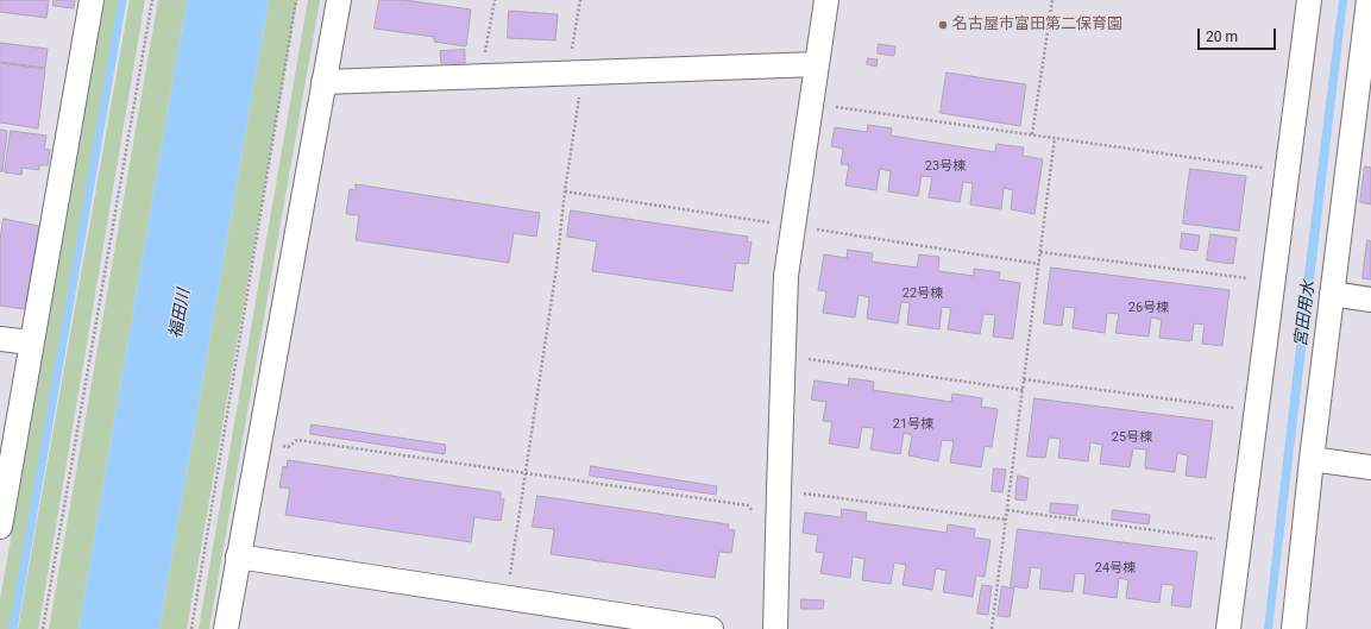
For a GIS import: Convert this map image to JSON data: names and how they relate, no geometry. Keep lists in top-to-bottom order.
{
  "water": ["福田川", "宮田用水"],
  "places": ["名古屋市富田第二保育園"],
  "house_numbers": [
    "23号棟",
    "22号棟",
    "26号棟",
    "21号棟",
    "25号棟",
    "24号棟"
  ],
  "scale_bar": "20 m"
}
